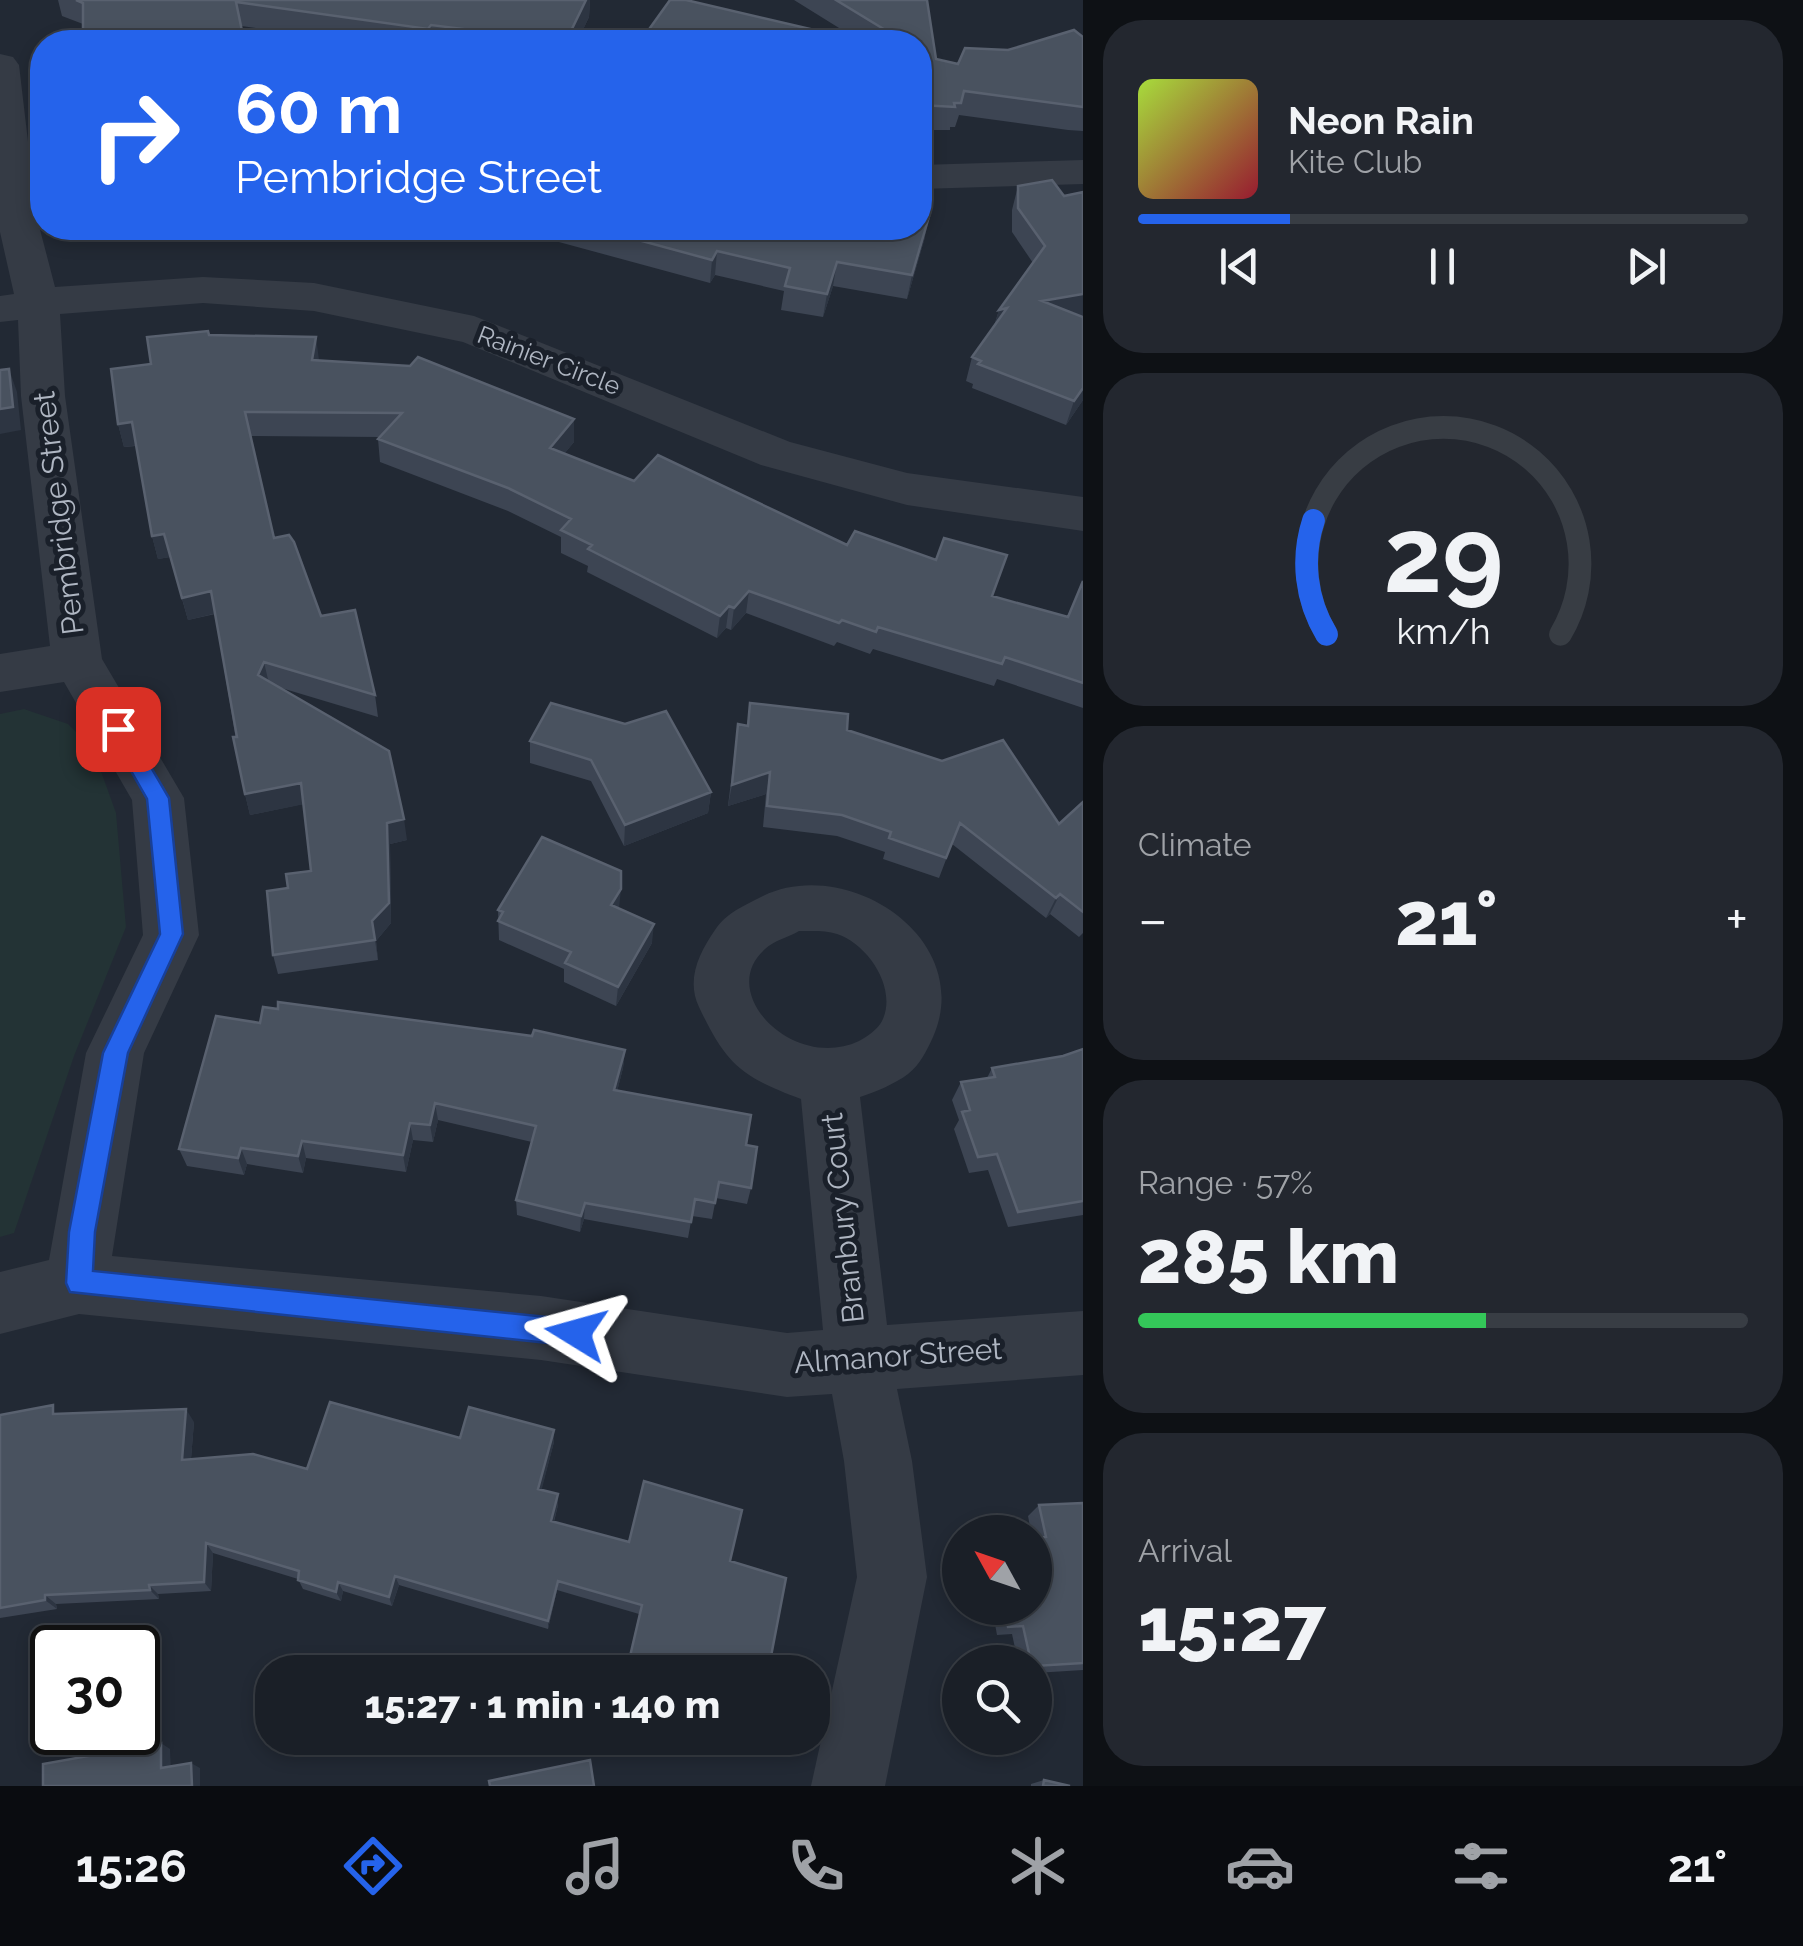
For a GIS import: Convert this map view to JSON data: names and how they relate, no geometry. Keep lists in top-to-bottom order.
{
  "streets": {
    "street": [
      "Rainier Circle",
      "Pembridge Street",
      "Branbury Court",
      "Almanor Street"
    ]
  },
  "crossings": [
    ["Rainier Circle", "Pembridge Street"],
    ["Pembridge Street", "Almanor Street"],
    ["Branbury Court", "Almanor Street"]
  ],
  "north": "top left",
  "page": {
    "turn": ["60 m", "Pembridge Street"],
    "song": ["Neon Rain", "Kite Club"],
    "tile": [
      "Climate",
      ["Range · 57%", "285 km"],
      ["Arrival", "15:27"]
    ],
    "heat": ["−", "21°", "+"],
    "limit": "30",
    "trip": "15:27 · 1 min · 140 m",
    "tabs": ["15:26", "21°"],
    "gauge": ["29", "km/h"]
  }
}
